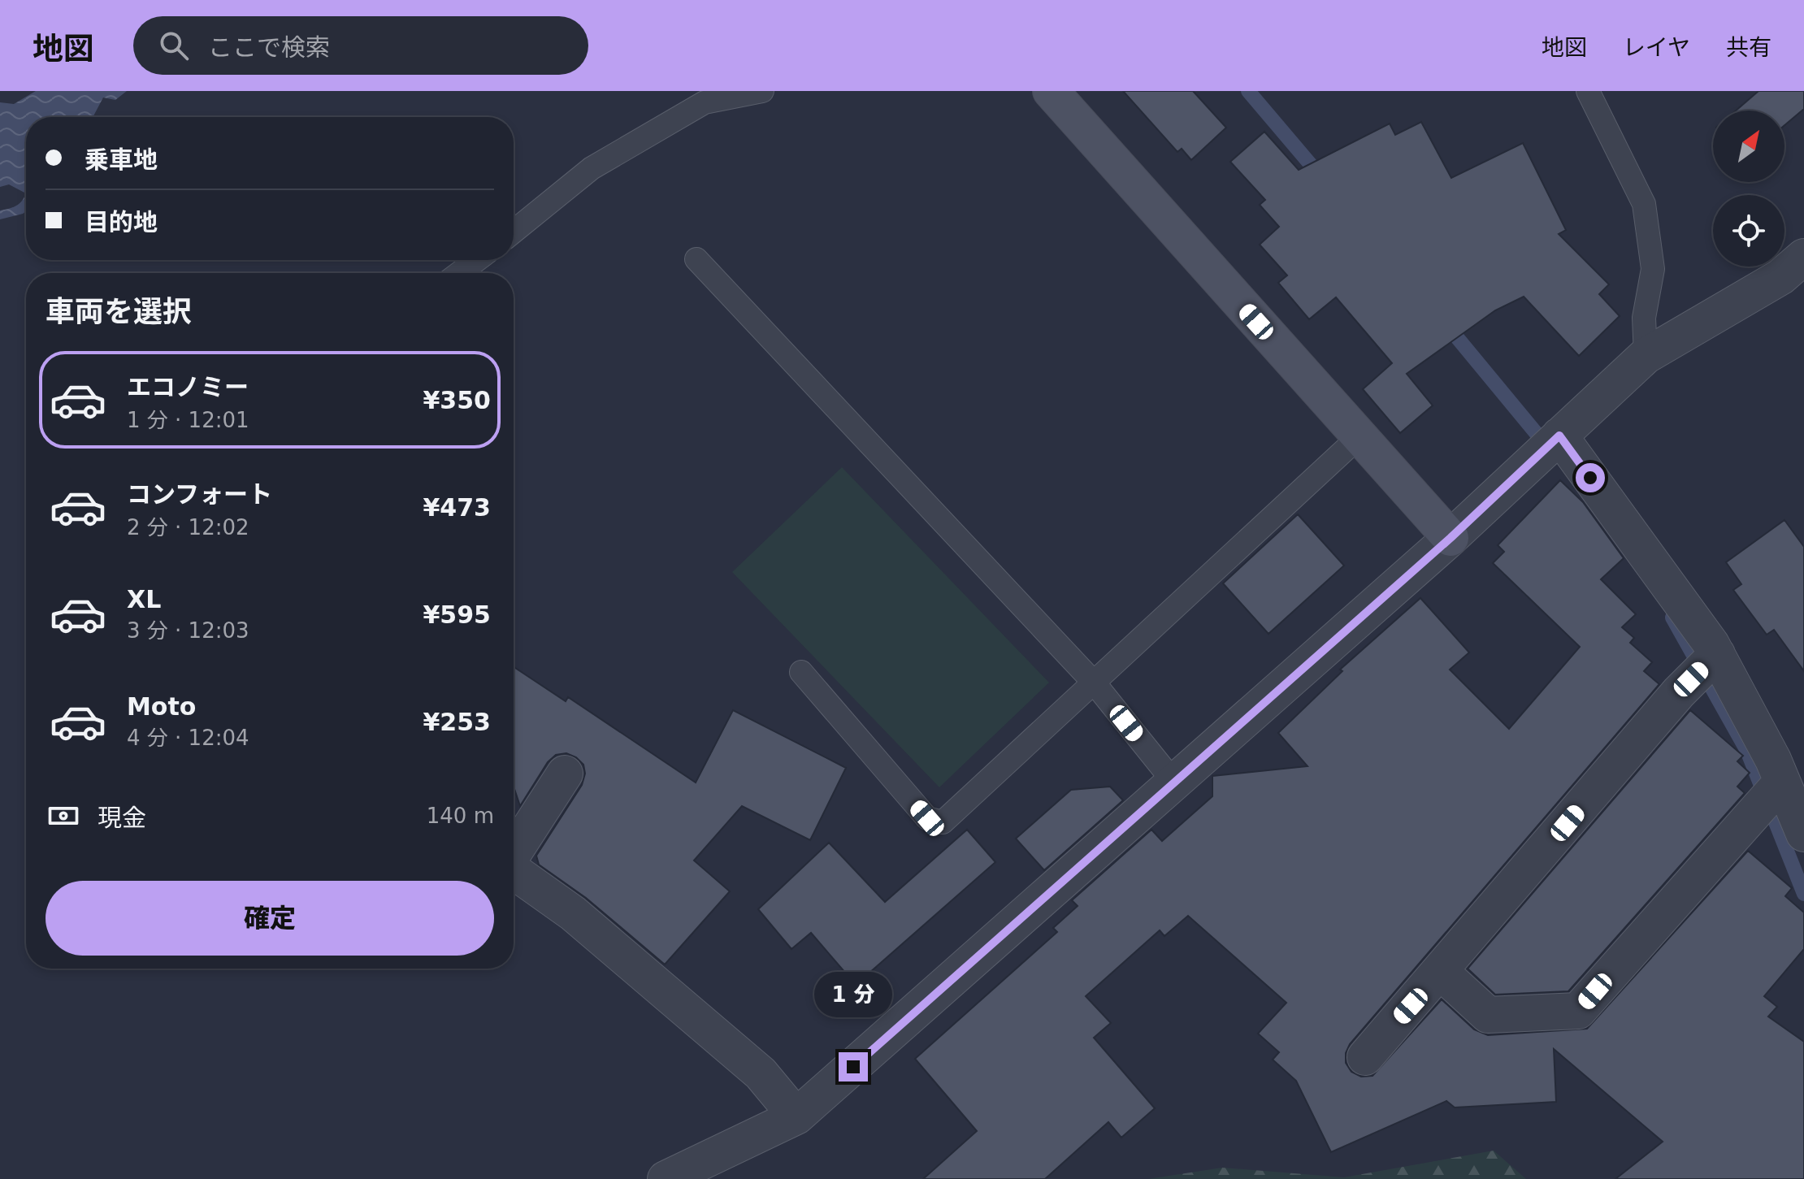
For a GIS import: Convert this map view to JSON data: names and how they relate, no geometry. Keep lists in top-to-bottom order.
{
  "north": "top right",
  "page": {
    "header": "地図",
    "search": "ここで検索",
    "nav": ["地図", "レイヤ", "共有"],
    "banner": ["乗車地", "目的地"],
    "heading": "車両を選択",
    "list": [
      {
        "name": "エコノミー",
        "note": "1 分 · 12:01",
        "value": "¥350"
      },
      {
        "name": "コンフォート",
        "note": "2 分 · 12:02",
        "value": "¥473"
      },
      {
        "name": "XL",
        "note": "3 分 · 12:03",
        "value": "¥595"
      },
      {
        "name": "Moto",
        "note": "4 分 · 12:04",
        "value": "¥253"
      }
    ],
    "pay": ["現金", "140 m"],
    "buttons": "確定",
    "bubble": "1 分"
  }
}
